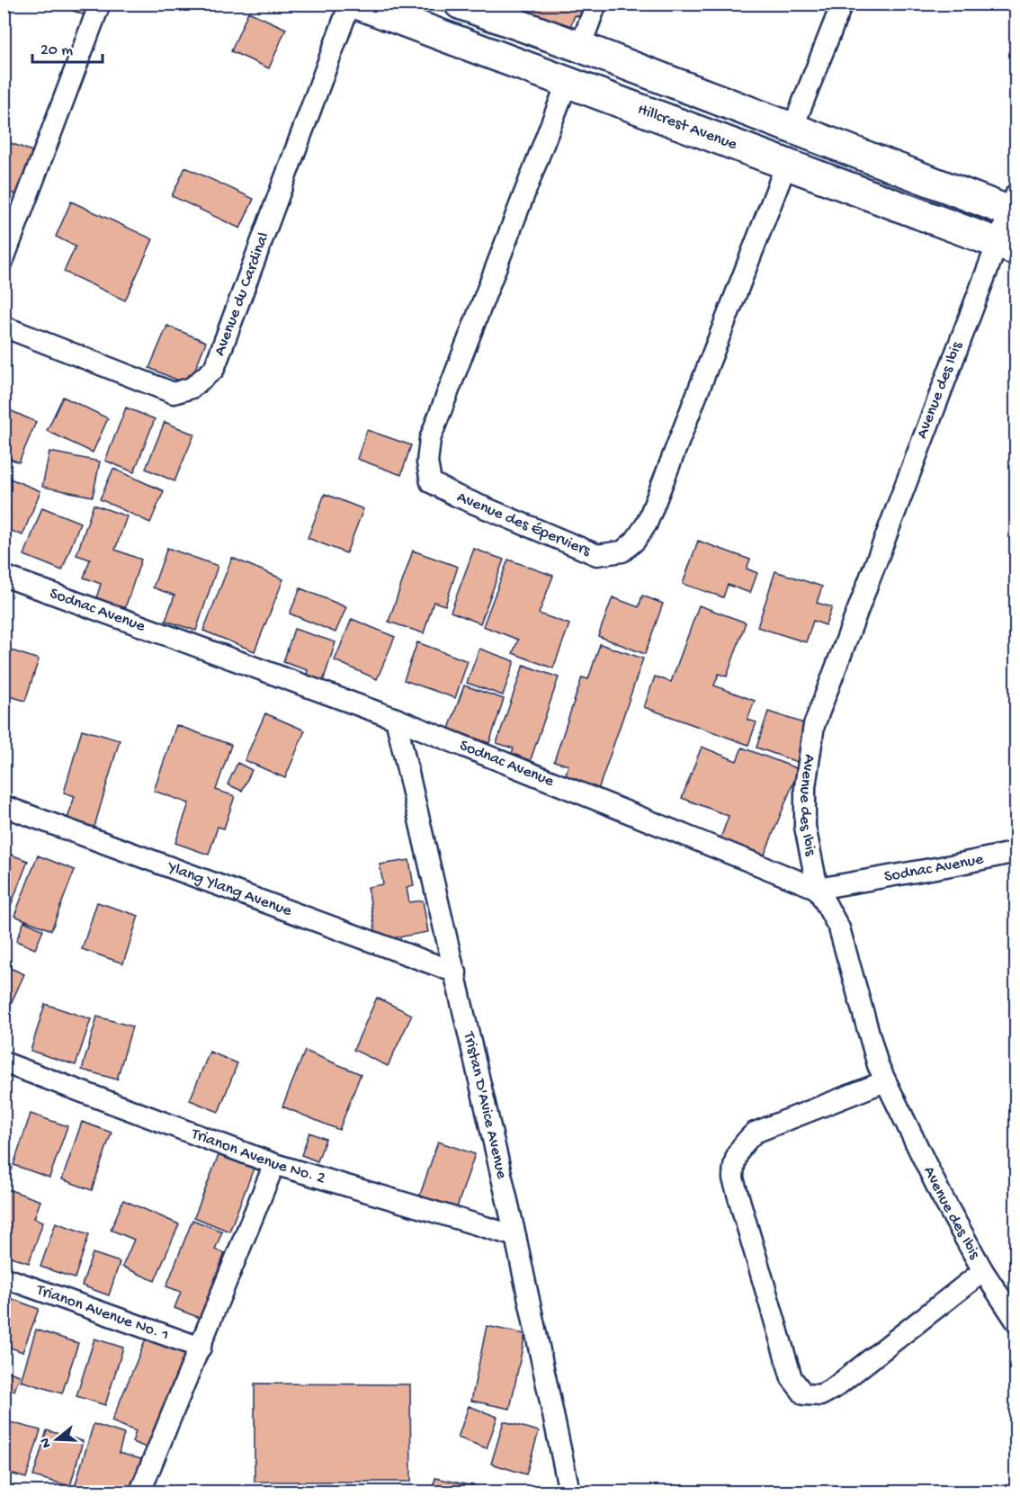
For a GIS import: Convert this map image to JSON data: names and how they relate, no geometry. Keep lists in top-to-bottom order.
{
  "streets": {
    "main road": ["Hillcrest Avenue"],
    "street": [
      "Avenue du Cardinal",
      "Avenue des Ibis",
      "Avenue des Éperviers",
      "Sodnac Avenue",
      "Ylang Ylang Avenue",
      "Tristan D'Avice Avenue",
      "Trianon Avenue No. 2",
      "Trianon Avenue No. 1"
    ]
  },
  "crossings": [
    ["Hillcrest Avenue", "Avenue des Ibis"],
    ["Hillcrest Avenue", "Avenue des Éperviers"],
    ["Avenue des Ibis", "Sodnac Avenue"],
    ["Sodnac Avenue", "Tristan D'Avice Avenue"],
    ["Ylang Ylang Avenue", "Tristan D'Avice Avenue"],
    ["Tristan D'Avice Avenue", "Trianon Avenue No. 2"]
  ],
  "scale_bar": "20 m",
  "north": "left"
}
